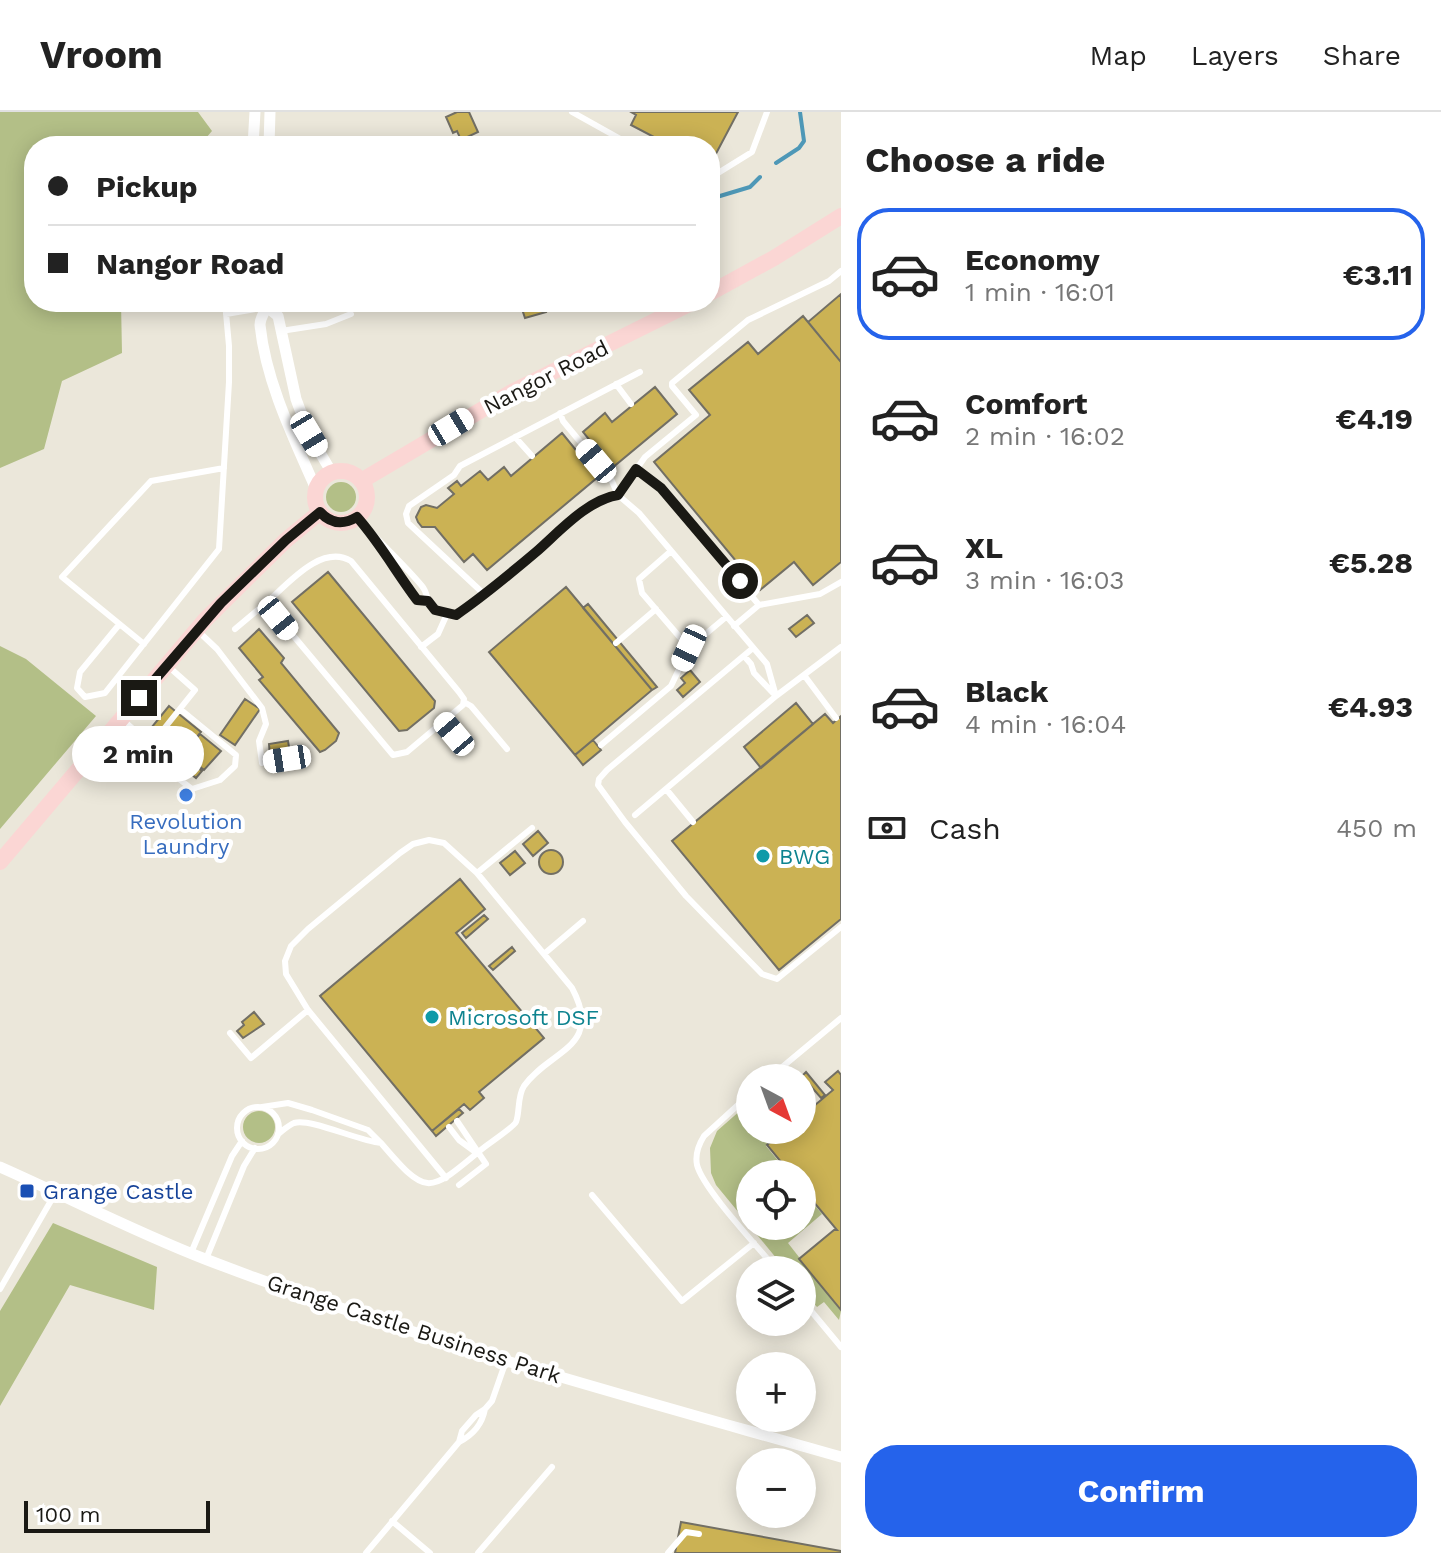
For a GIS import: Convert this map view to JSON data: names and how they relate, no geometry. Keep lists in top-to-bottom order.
{
  "streets": {
    "main road": ["Nangor Road"],
    "street": ["Grange Castle Business Park"]
  },
  "places": {
    "other": ["Revolution Laundry", "BWG", "Microsoft DSF"],
    "transit": ["Grange Castle"]
  },
  "scale_bar": "100 m",
  "north": "bottom right",
  "page": {
    "header": "Vroom",
    "nav": ["Map", "Layers", "Share"],
    "heading": "Choose a ride",
    "banner": ["Pickup", "Nangor Road"],
    "list": [
      {
        "name": "Economy",
        "note": "1 min · 16:01",
        "value": "€3.11"
      },
      {
        "name": "Comfort",
        "note": "2 min · 16:02",
        "value": "€4.19"
      },
      {
        "name": "XL",
        "note": "3 min · 16:03",
        "value": "€5.28"
      },
      {
        "name": "Black",
        "note": "4 min · 16:04",
        "value": "€4.93"
      }
    ],
    "bubble": "2 min",
    "pay": ["Cash", "450 m"],
    "map_buttons": ["+", "−"],
    "buttons": "Confirm",
    "scale": "100 m"
  }
}
